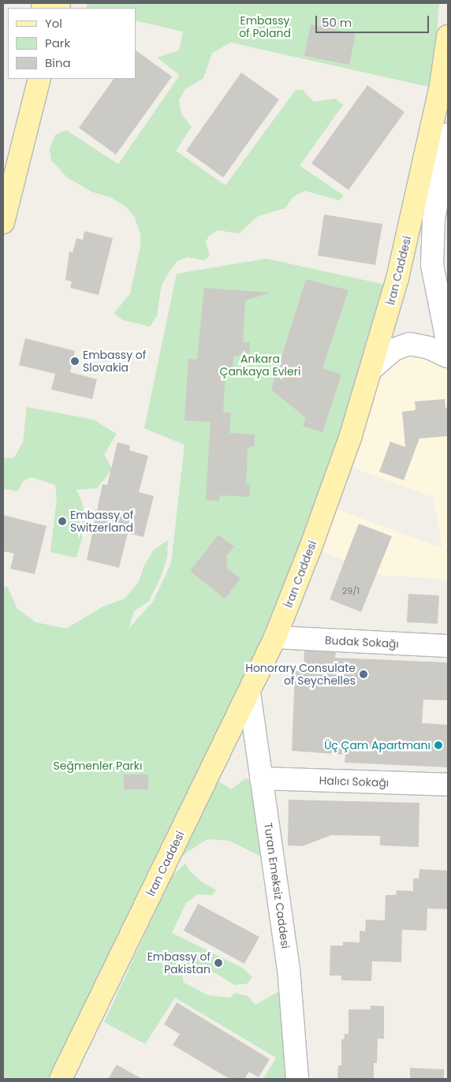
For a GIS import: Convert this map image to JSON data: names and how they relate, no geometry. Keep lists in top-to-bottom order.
{
  "streets": {
    "main road": ["İran Caddesi"],
    "street": ["Budak Sokağı", "Halıcı Sokağı", "Turan Emeksiz Caddesi"]
  },
  "crossings": [
    ["İran Caddesi", "Budak Sokağı"],
    ["İran Caddesi", "Turan Emeksiz Caddesi"],
    ["Halıcı Sokağı", "Turan Emeksiz Caddesi"]
  ],
  "parks": ["Embassy of Poland", "Ankara Çankaya Evleri", "Seğmenler Parkı"],
  "places": [
    "Embassy of Slovakia",
    "Embassy of Switzerland",
    "Honorary Consulate of Seychelles",
    "Üç Çam Apartmanı",
    "Embassy of Pakistan"
  ],
  "house_numbers": ["29/1"],
  "legend": ["Yol", "Park", "Bina"],
  "scale_bar": "50 m"
}
